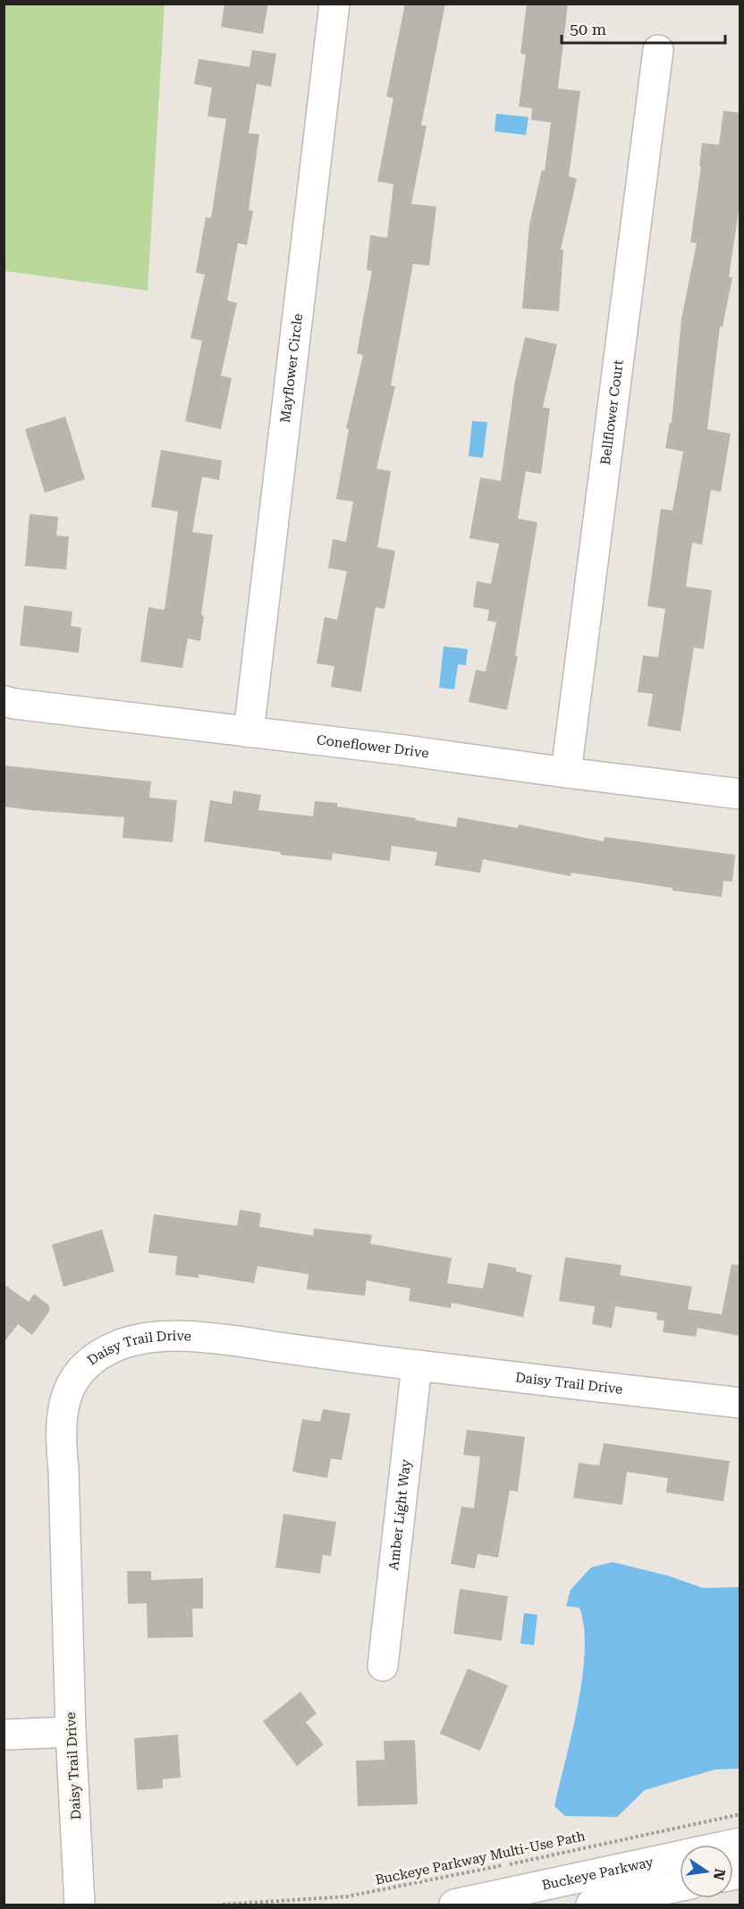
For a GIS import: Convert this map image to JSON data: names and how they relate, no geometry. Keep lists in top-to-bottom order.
{
  "streets": {
    "street": [
      "Mayflower Circle",
      "Bellflower Court",
      "Coneflower Drive",
      "Daisy Trail Drive",
      "Amber Light Way",
      "Buckeye Parkway"
    ],
    "path": ["Buckeye Parkway Multi-Use Path"]
  },
  "crossings": [
    ["Mayflower Circle", "Coneflower Drive"],
    ["Bellflower Court", "Coneflower Drive"],
    ["Daisy Trail Drive", "Amber Light Way"]
  ],
  "scale_bar": "50 m",
  "north": "right"
}
